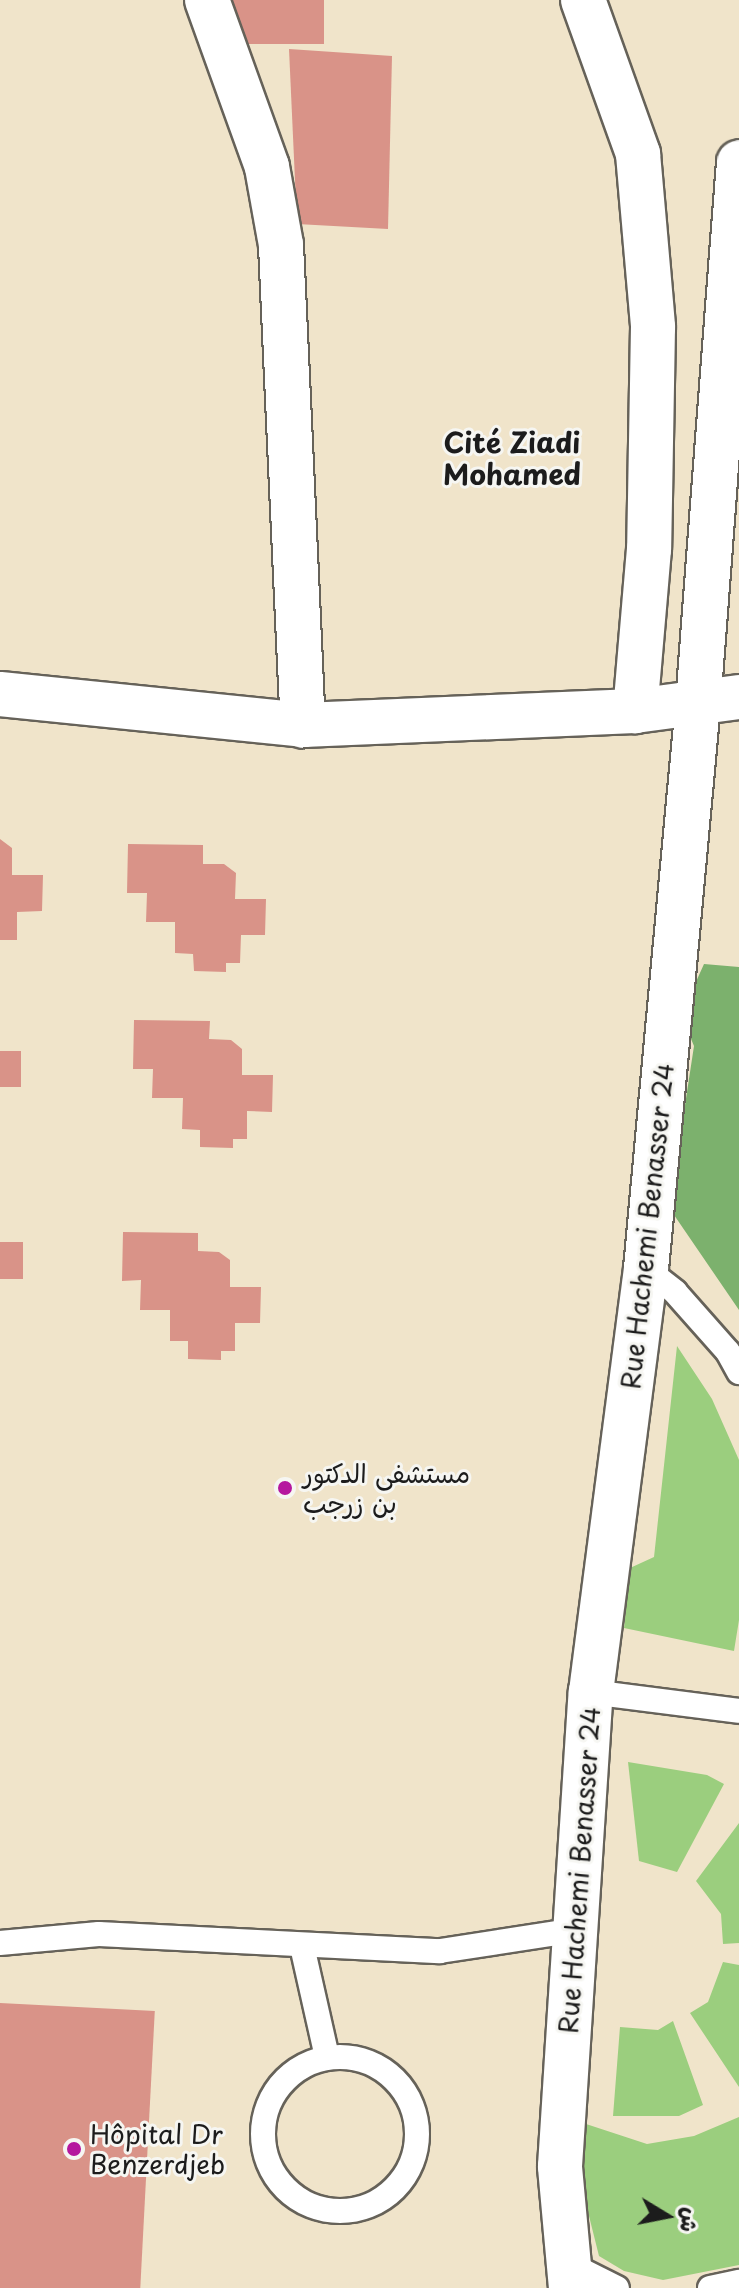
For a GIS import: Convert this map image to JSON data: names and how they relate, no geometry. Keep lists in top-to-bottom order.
{
  "streets": {
    "street": ["Rue Hachemi Benasser 24"]
  },
  "districts": ["Cité Ziadi Mohamed"],
  "places": ["مستشفى الدكتور بن زرجب", "Hôpital Dr Benzerdjeb"],
  "north": "right"
}
